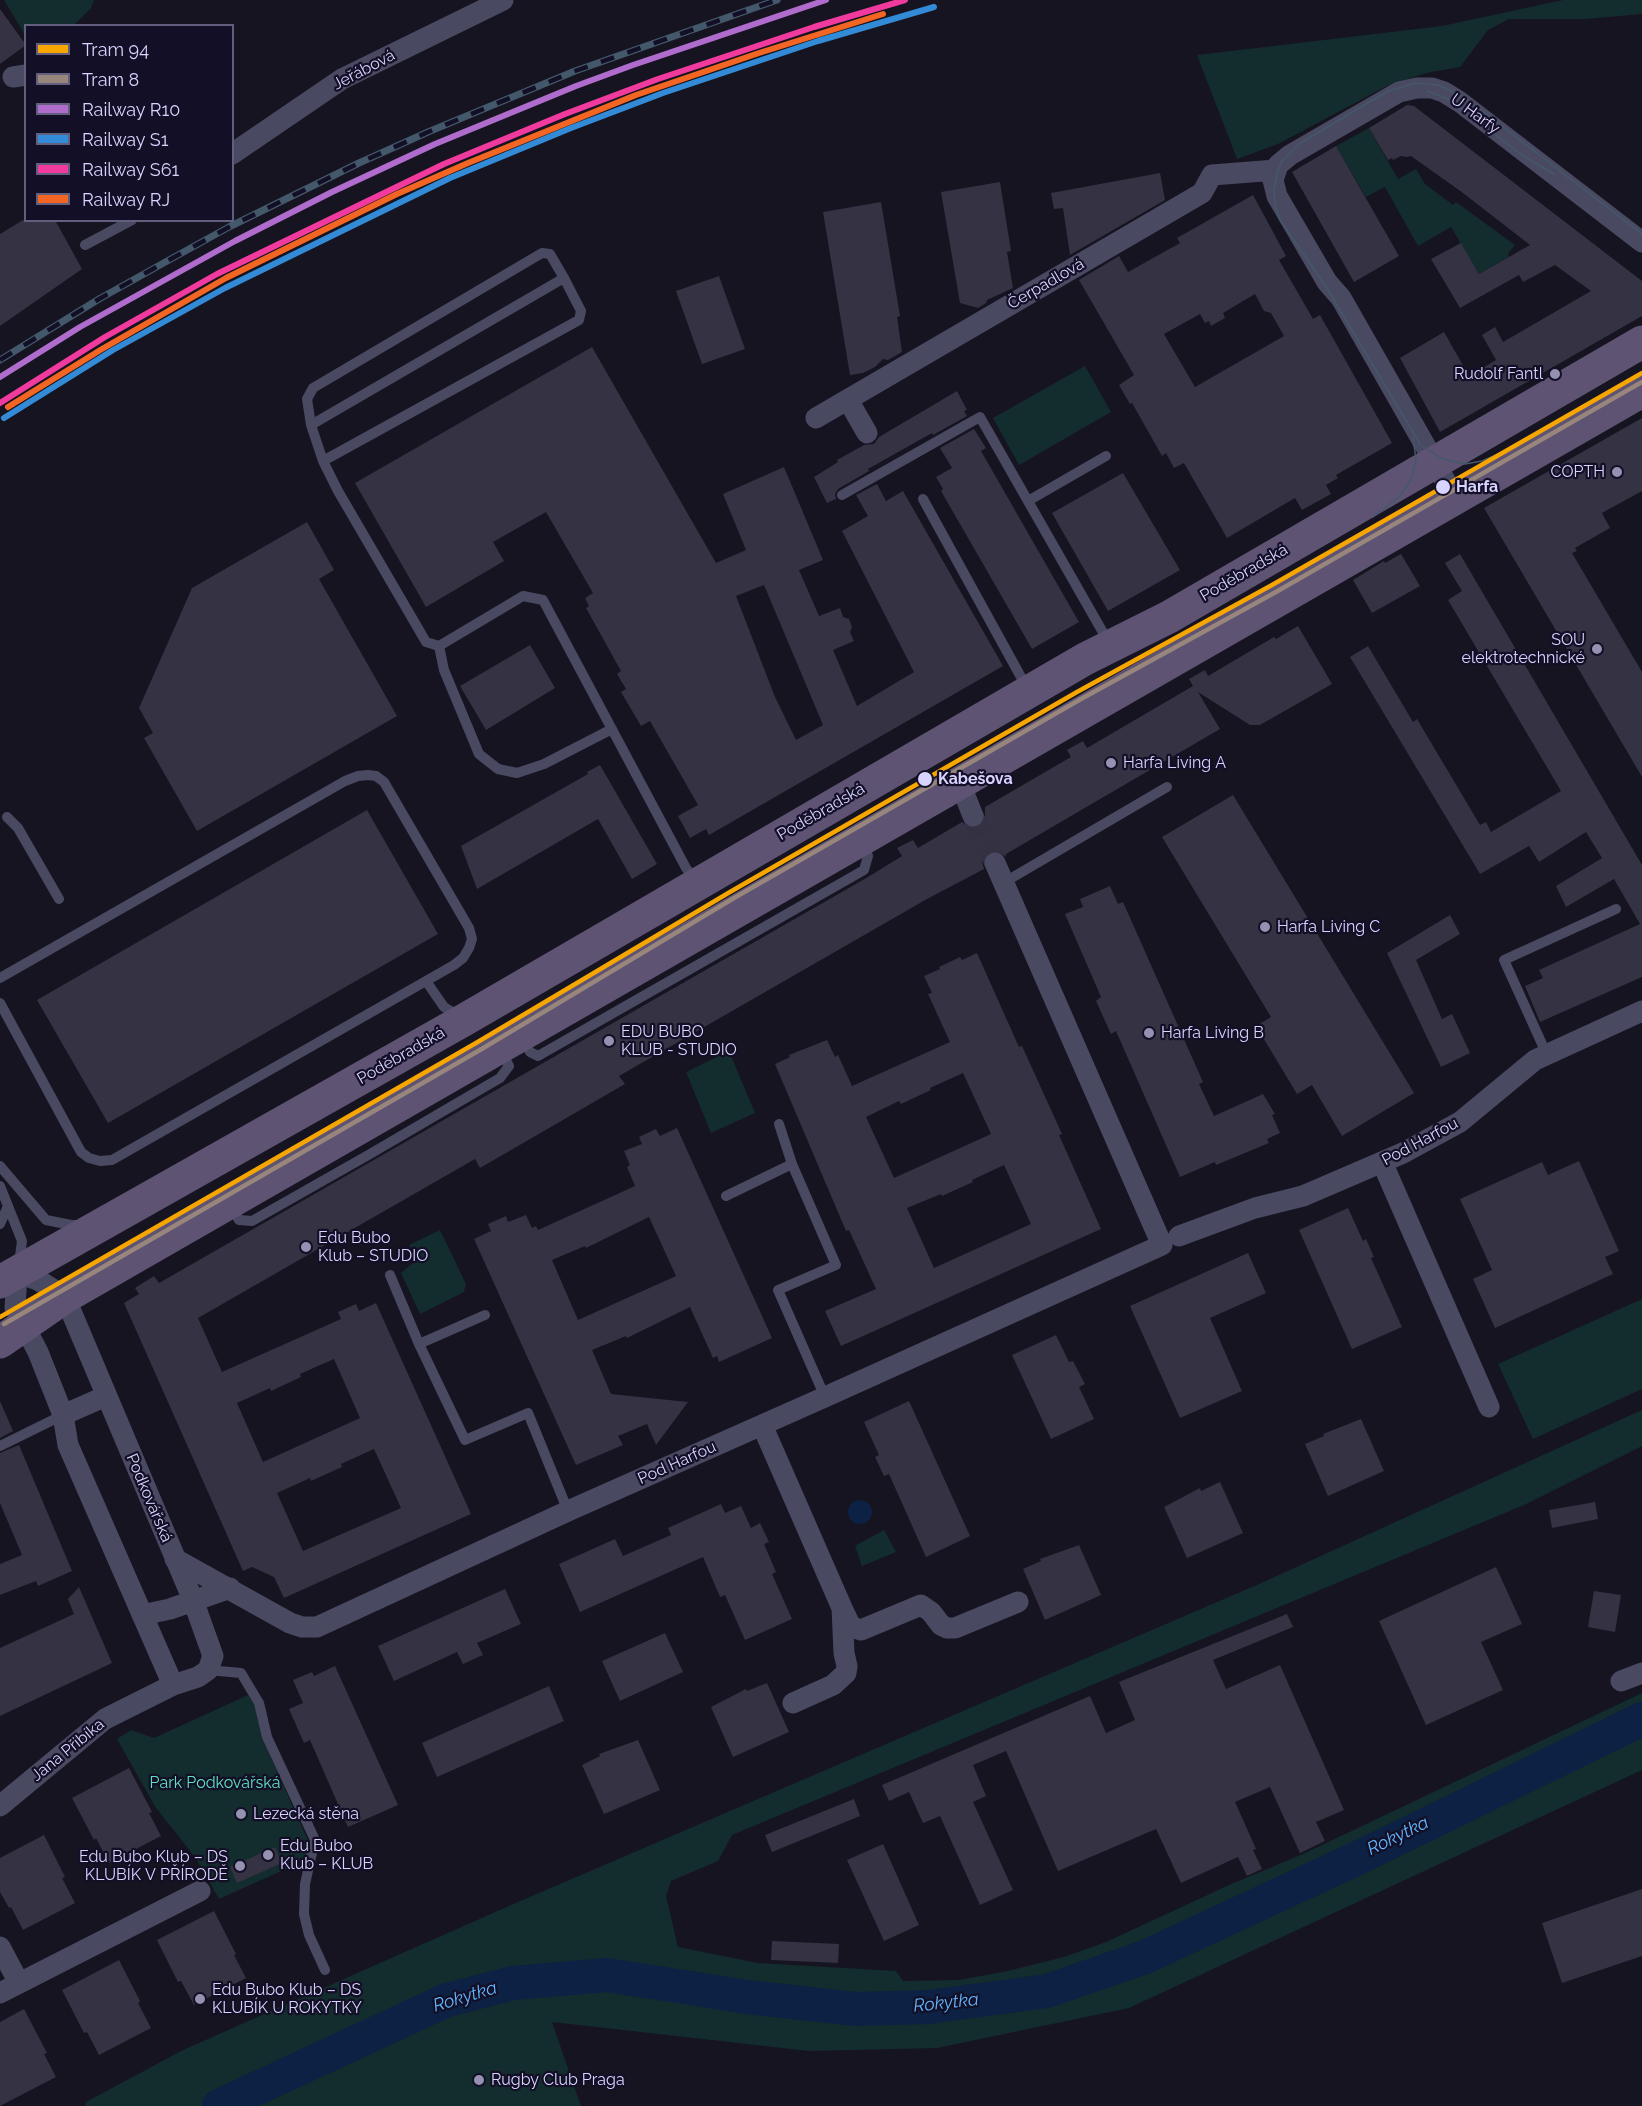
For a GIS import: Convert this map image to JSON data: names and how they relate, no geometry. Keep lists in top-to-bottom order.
{
  "streets": {
    "main road": ["Poděbradská"],
    "street": [
      "Jeřábová",
      "U Harfy",
      "Čerpadlová",
      "Pod Harfou",
      "Podkovářská",
      "Jana Přibíka"
    ]
  },
  "crossings": [
    ["U Harfy", "Čerpadlová"],
    ["Pod Harfou", "Podkovářská"]
  ],
  "water": ["Rokytka"],
  "parks": ["Park Podkovářská"],
  "places": [
    "Rudolf Fantl",
    "COPTH",
    "Harfa",
    "SOU elektrotechnické",
    "Harfa Living A",
    "Kabešova",
    "Harfa Living C",
    "Harfa Living B",
    "EDU BUBO KLUB - STUDIO",
    "Edu Bubo Klub – STUDIO",
    "Lezecká stěna",
    "Edu Bubo Klub – KLUB",
    "Edu Bubo Klub – DS KLUBÍK V PŘÍRODĚ",
    "Edu Bubo Klub – DS KLUBÍK U ROKYTKY",
    "Rugby Club Praga"
  ],
  "lines": [
    "rail line R10",
    "rail line S61",
    "rail line S1",
    "rail line RJ",
    "tram line 94",
    "tram line 8"
  ],
  "legend": [
    "Tram 94",
    "Tram 8",
    "Railway R10",
    "Railway S1",
    "Railway S61",
    "Railway RJ"
  ]
}
